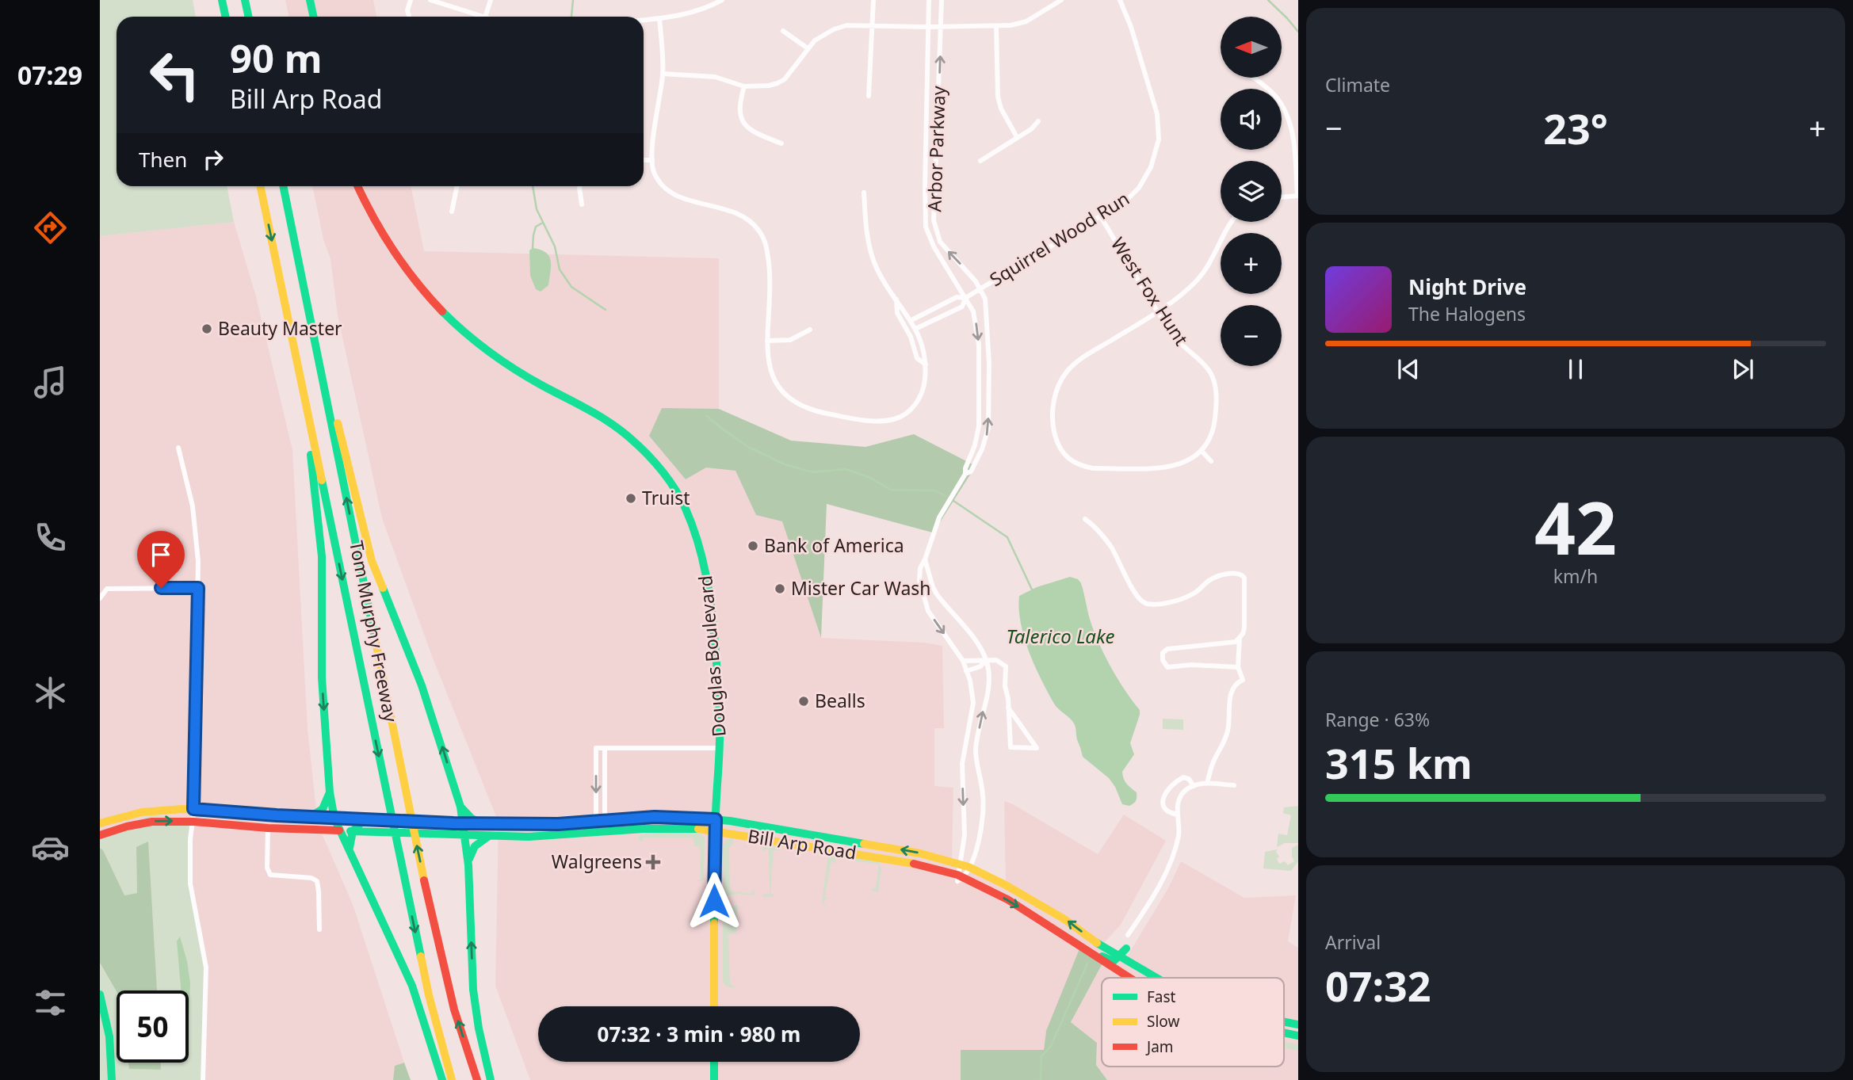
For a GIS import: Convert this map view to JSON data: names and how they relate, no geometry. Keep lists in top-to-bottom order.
{
  "streets": {
    "main road": ["Tom Murphy Freeway", "Douglas Boulevard", "Bill Arp Road"],
    "street": ["Arbor Parkway", "Squirrel Wood Run", "West Fox Hunt"]
  },
  "crossings": [
    ["Arbor Parkway", "Squirrel Wood Run"],
    ["Arbor Parkway", "Bill Arp Road"],
    ["Squirrel Wood Run", "West Fox Hunt"],
    ["Douglas Boulevard", "Bill Arp Road"]
  ],
  "water": ["Talerico Lake"],
  "places": {
    "other": [
      "Beauty Master",
      "Truist",
      "Bank of America",
      "Mister Car Wash",
      "Bealls"
    ],
    "health": ["Walgreens"]
  },
  "legend": ["Fast", "Slow", "Jam"],
  "north": "left",
  "page": {
    "tabs": "07:29",
    "tile": [
      "Climate",
      ["42", "km/h"],
      ["Range · 63%", "315 km"],
      ["Arrival", "07:32"]
    ],
    "map_buttons": ["+", "−"],
    "turn": ["90 m", "Bill Arp Road"],
    "heat": ["−", "23°", "+"],
    "then": "Then",
    "song": ["Night Drive", "The Halogens"],
    "limit": "50",
    "trip": "07:32 · 3 min · 980 m"
  }
}
